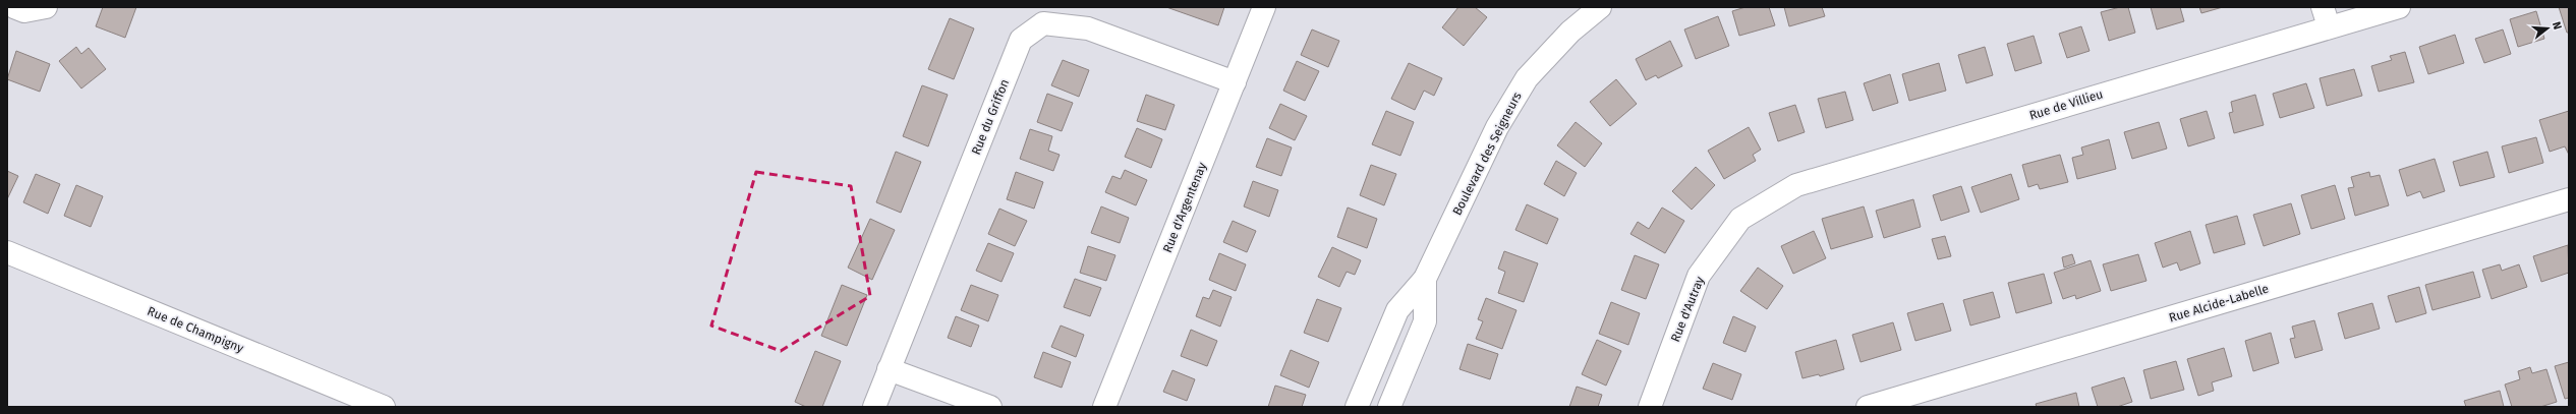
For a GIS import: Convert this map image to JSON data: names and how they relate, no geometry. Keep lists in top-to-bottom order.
{
  "streets": {
    "street": [
      "Rue de Villieu",
      "Rue du Griffon",
      "Boulevard des Seigneurs",
      "Rue d'Argentenay",
      "Rue Alcide-Labelle",
      "Rue d'Autray",
      "Rue de Champigny"
    ]
  },
  "crossings": [
    ["Rue de Villieu", "Rue d'Autray"],
    ["Rue du Griffon", "Rue d'Argentenay"]
  ],
  "north": "right"
}
